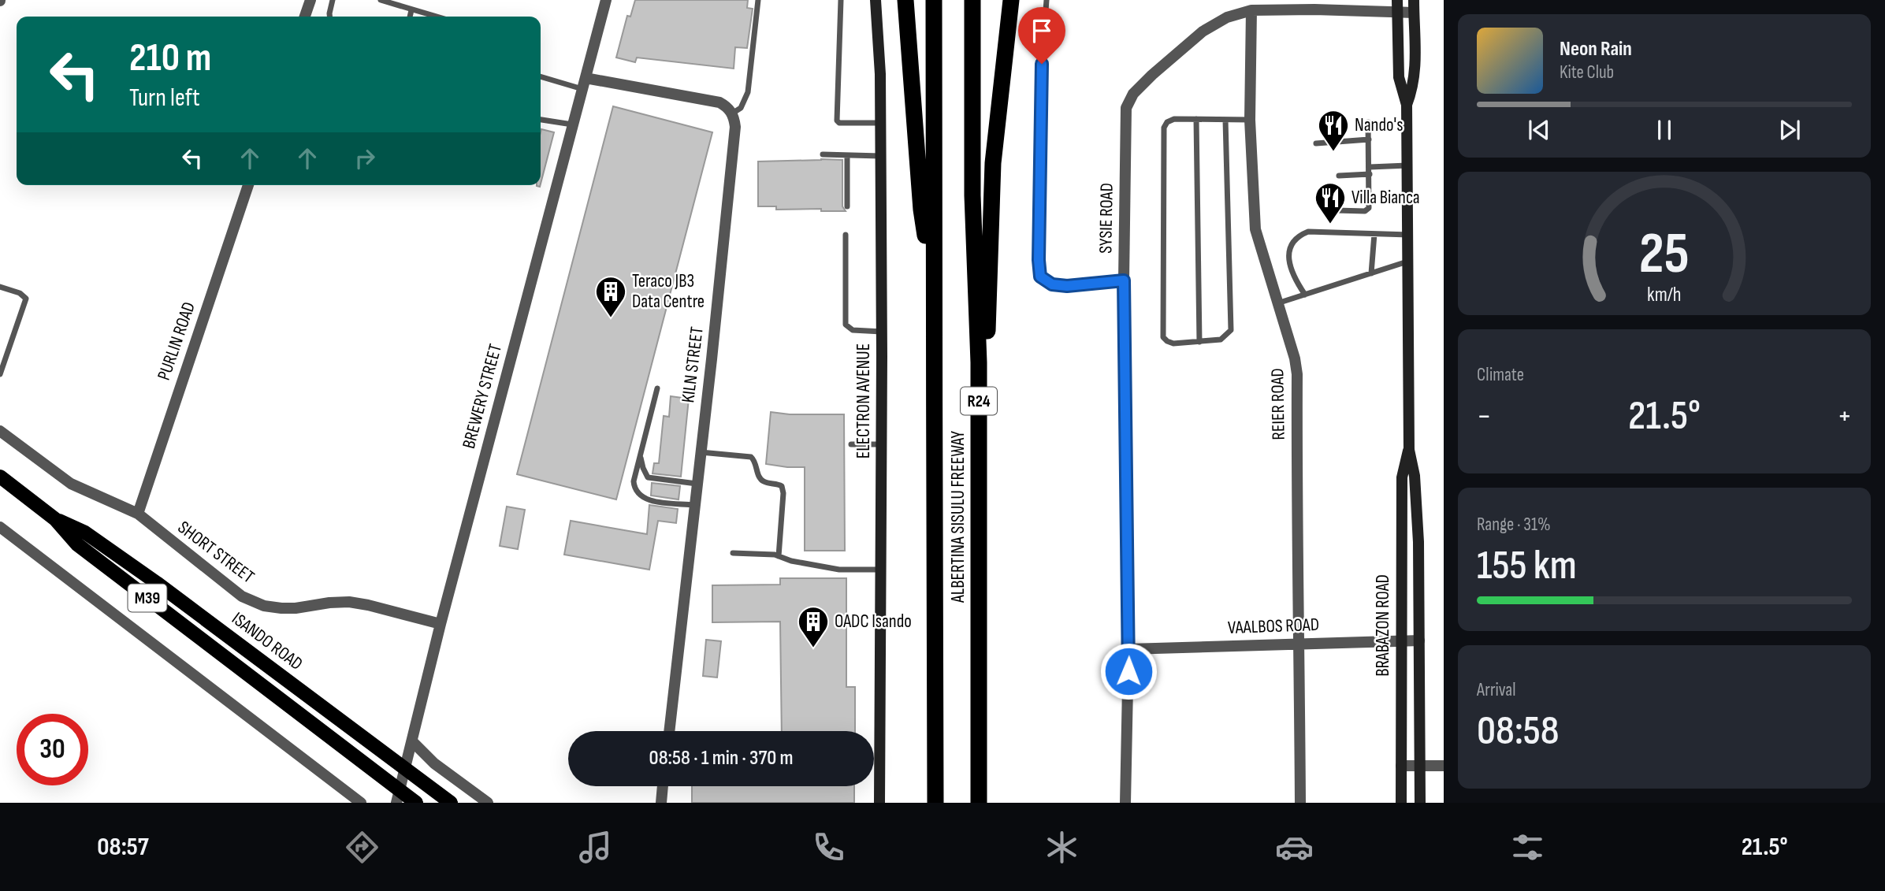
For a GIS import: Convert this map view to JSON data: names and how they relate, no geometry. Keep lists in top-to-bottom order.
{
  "streets": {
    "highway": ["R24", "ALBERTINA SISULU FREEWAY"],
    "main road": [
      "ELECTRON AVENUE",
      "M39",
      "BRABAZON ROAD",
      "ISANDO ROAD"
    ],
    "street": [
      "SYSIE ROAD",
      "PURLIN ROAD",
      "KILN STREET",
      "BREWERY STREET",
      "REIER ROAD",
      "SHORT STREET",
      "VAALBOS ROAD"
    ]
  },
  "crossings": [
    ["SYSIE ROAD", "REIER ROAD"],
    ["SYSIE ROAD", "BRABAZON ROAD"],
    ["SYSIE ROAD", "VAALBOS ROAD"],
    ["PURLIN ROAD", "SHORT STREET"],
    ["BREWERY STREET", "SHORT STREET"],
    ["BREWERY STREET", "ISANDO ROAD"],
    ["REIER ROAD", "VAALBOS ROAD"],
    ["BRABAZON ROAD", "VAALBOS ROAD"]
  ],
  "places": {
    "restaurant": ["Nando's", "Villa Bianca"],
    "building": ["Teraco JB3 Data Centre", "OADC Isando"]
  },
  "page": {
    "turn": ["210 m", "Turn left"],
    "song": ["Neon Rain", "Kite Club"],
    "tile": [
      "Climate",
      ["Range · 31%", "155 km"],
      ["Arrival", "08:58"]
    ],
    "heat": ["−", "21.5°", "+"],
    "limit": "30",
    "trip": "08:58 · 1 min · 370 m",
    "tabs": ["08:57", "21.5°"],
    "gauge": ["25", "km/h"]
  }
}
